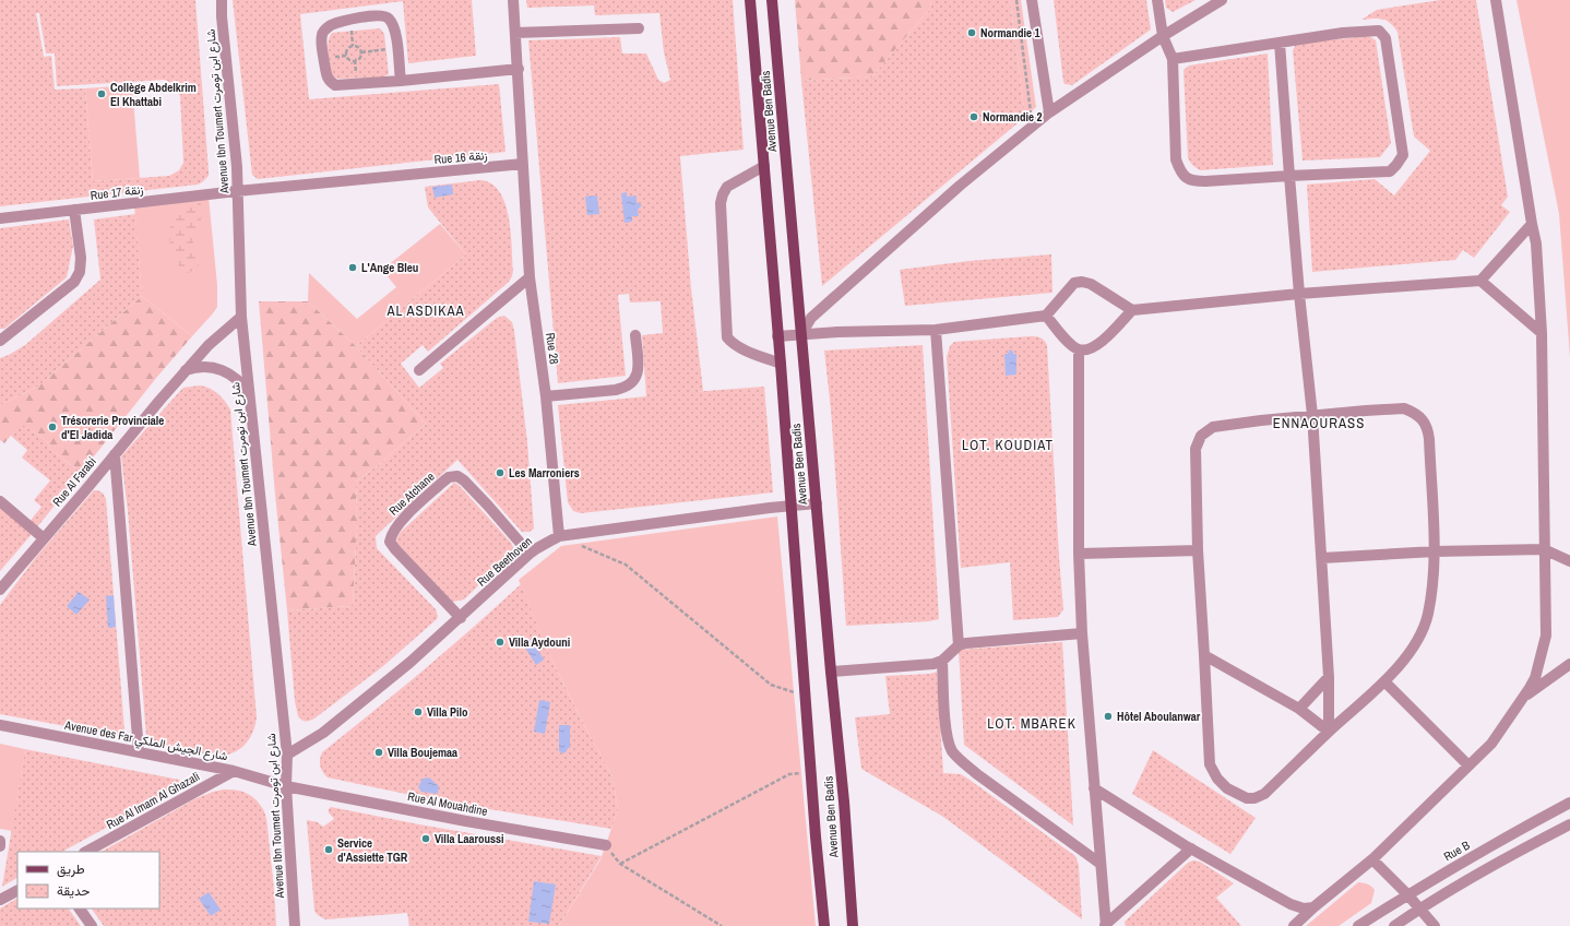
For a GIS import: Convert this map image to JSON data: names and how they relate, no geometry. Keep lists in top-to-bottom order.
{
  "streets": {
    "main road": ["Avenue Ben Badis"],
    "street": [
      "Avenue Ibn Toumert شارع ابن تومرت",
      "Rue 16 زنقة",
      "Rue 17 زنقة",
      "Rue 28",
      "Rue Al Farabi",
      "Rue Atchane",
      "Rue Beethoven",
      "Avenue des Far شارع الجيش الملكي",
      "Rue Al Imam Al Ghazali",
      "Rue Al Mouahdine",
      "Rue B"
    ]
  },
  "crossings": [
    ["Avenue Ibn Toumert شارع ابن تومرت", "Rue 16 زنقة"],
    ["Avenue Ibn Toumert شارع ابن تومرت", "Rue 17 زنقة"],
    ["Avenue Ibn Toumert شارع ابن تومرت", "Rue Al Farabi"],
    ["Avenue Ibn Toumert شارع ابن تومرت", "Rue Beethoven"],
    ["Avenue Ibn Toumert شارع ابن تومرت", "Avenue des Far شارع الجيش الملكي"],
    ["Avenue Ibn Toumert شارع ابن تومرت", "Rue Al Mouahdine"],
    ["Avenue Ben Badis", "Rue Beethoven"],
    ["Rue 16 زنقة", "Rue 17 زنقة"],
    ["Rue 16 زنقة", "Rue 28"],
    ["Rue 28", "Rue Beethoven"],
    ["Rue Atchane", "Rue Beethoven"],
    ["Avenue des Far شارع الجيش الملكي", "Rue Al Imam Al Ghazali"],
    ["Avenue des Far شارع الجيش الملكي", "Rue Al Mouahdine"]
  ],
  "districts": [
    "AL ASDIKAA",
    "ENNAOURASS",
    "LOT. KOUDIAT",
    "LOT. MBAREK"
  ],
  "places": [
    "Normandie 1",
    "Collège Abdelkrim El Khattabi",
    "Normandie 2",
    "L'Ange Bleu",
    "Trésorerie Provinciale d'El Jadida",
    "Les Marroniers",
    "Villa Aydouni",
    "Villa Pilo",
    "Hôtel Aboulanwar",
    "Villa Boujemaa",
    "Villa Laaroussi",
    "Service d'Assiette TGR"
  ],
  "legend": ["طريق", "حديقة"]
}
